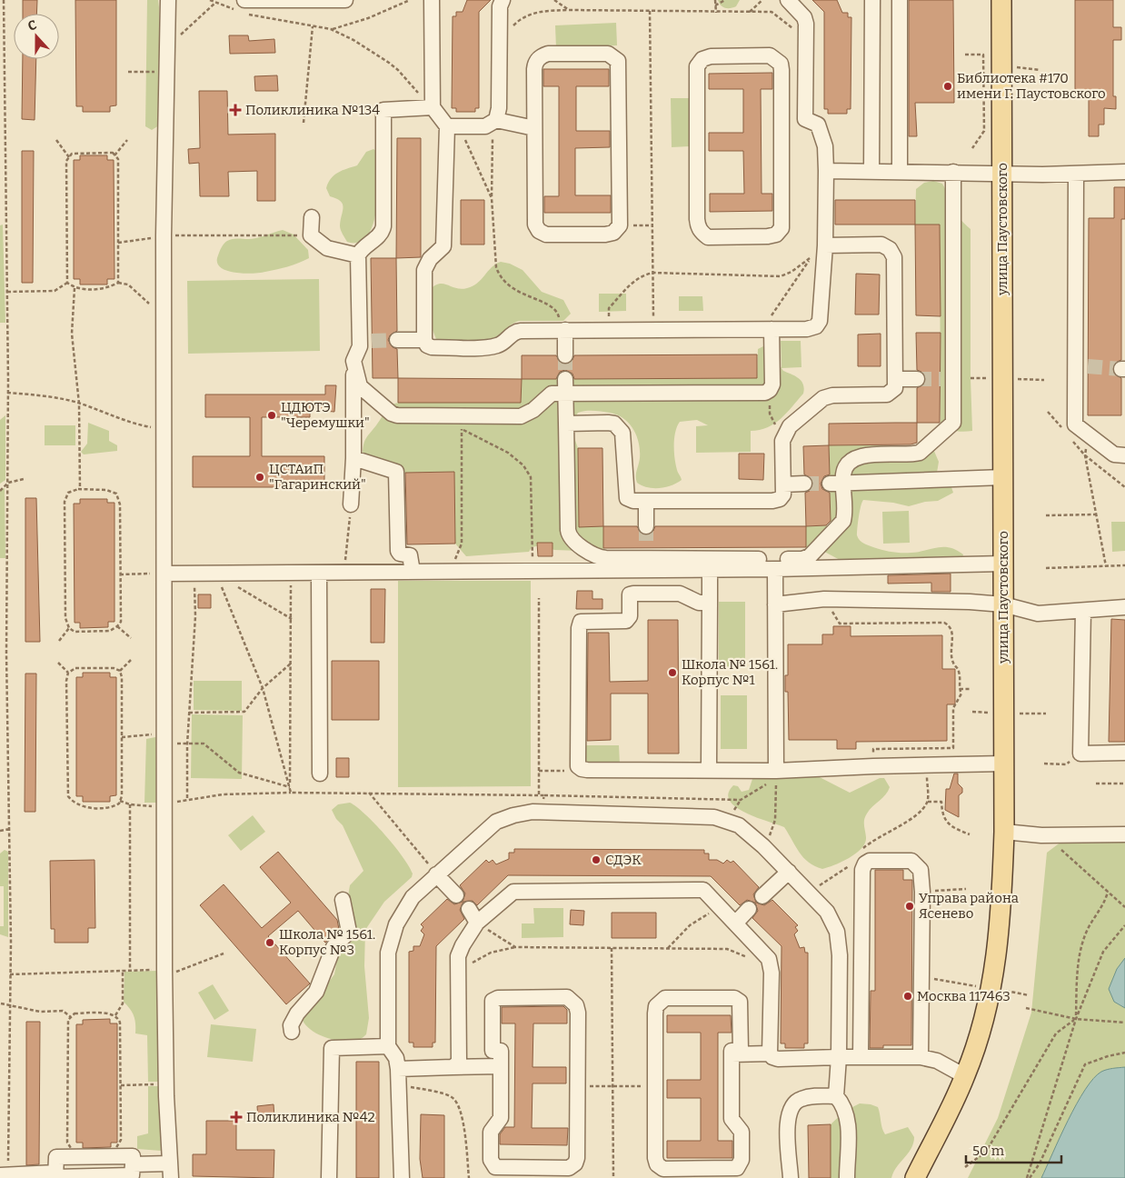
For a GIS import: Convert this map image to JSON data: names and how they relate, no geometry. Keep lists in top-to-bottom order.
{
  "streets": {
    "main road": ["улица Паустовского"]
  },
  "places": {
    "other": [
      "Библиотека #170 имени Г. Паустовского",
      "ЦДЮТЭ \"Черемушки\"",
      "ЦСТАиП \"Гагаринский\"",
      "Школа № 1561. Корпус №1",
      "СДЭК",
      "Управа района Ясенево",
      "Школа № 1561. Корпус №3",
      "Москва 117463"
    ],
    "health": ["Поликлиника №134", "Поликлиника №42"]
  },
  "scale_bar": "50 m",
  "north": "top"
}
